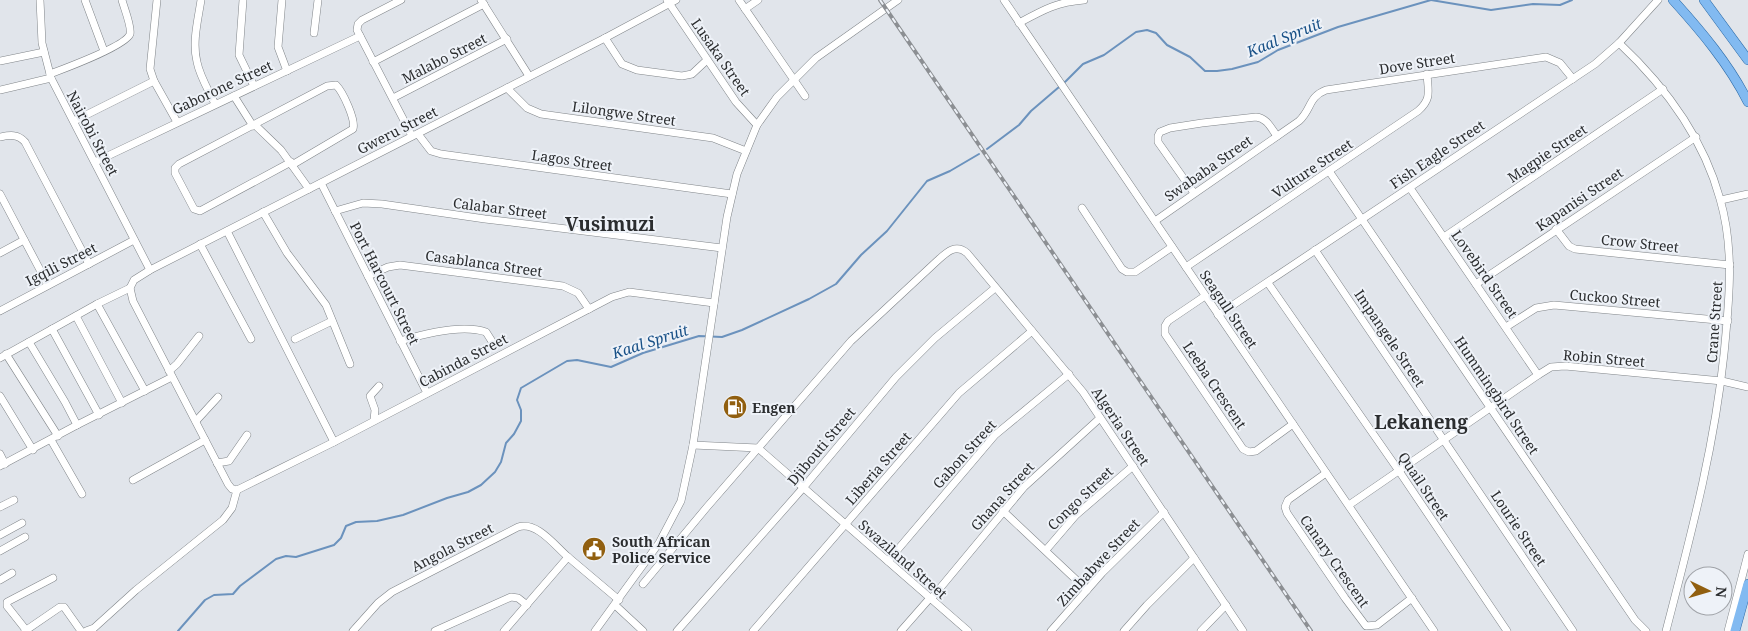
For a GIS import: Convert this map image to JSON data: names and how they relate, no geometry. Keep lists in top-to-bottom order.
{
  "streets": {
    "street": [
      "Lusaka Street",
      "Malabo Street",
      "Dove Street",
      "Gaborone Street",
      "Lilongwe Street",
      "Gweru Street",
      "Nairobi Street",
      "Magpie Street",
      "Fish Eagle Street",
      "Lagos Street",
      "Swababa Street",
      "Vulture Street",
      "Kapanisi Street",
      "Calabar Street",
      "Crow Street",
      "Casablanca Street",
      "Igqili Street",
      "Lovebird Street",
      "Port Harcourt Street",
      "Cuckoo Street",
      "Seagull Street",
      "Crane Street",
      "Impangele Street",
      "Robin Street",
      "Cabinda Street",
      "Leeba Crescent",
      "Hummingbird Street",
      "Algeria Street",
      "Djibouti Street",
      "Gabon Street",
      "Liberia Street",
      "Quail Street",
      "Ghana Street",
      "Congo Street",
      "Lourie Street",
      "Angola Street",
      "Swaziland Street",
      "Canary Crescent",
      "Zimbabwe Street"
    ]
  },
  "crossings": [
    ["Lusaka Street", "Gweru Street"],
    ["Malabo Street", "Lagos Street"],
    ["Dove Street", "Fish Eagle Street"],
    ["Dove Street", "Swababa Street"],
    ["Dove Street", "Vulture Street"],
    ["Gaborone Street", "Nairobi Street"],
    ["Gaborone Street", "Lagos Street"],
    ["Lilongwe Street", "Gweru Street"],
    ["Gweru Street", "Nairobi Street"],
    ["Gweru Street", "Lagos Street"],
    ["Gweru Street", "Port Harcourt Street"],
    ["Nairobi Street", "Igqili Street"],
    ["Magpie Street", "Lovebird Street"],
    ["Magpie Street", "Crane Street"],
    ["Fish Eagle Street", "Lovebird Street"],
    ["Fish Eagle Street", "Seagull Street"],
    ["Fish Eagle Street", "Crane Street"],
    ["Fish Eagle Street", "Impangele Street"],
    ["Fish Eagle Street", "Hummingbird Street"],
    ["Fish Eagle Street", "Quail Street"],
    ["Swababa Street", "Seagull Street"],
    ["Vulture Street", "Seagull Street"],
    ["Vulture Street", "Hummingbird Street"],
    ["Kapanisi Street", "Crow Street"],
    ["Kapanisi Street", "Lovebird Street"],
    ["Kapanisi Street", "Crane Street"],
    ["Calabar Street", "Port Harcourt Street"],
    ["Crow Street", "Crane Street"],
    ["Casablanca Street", "Port Harcourt Street"],
    ["Casablanca Street", "Cabinda Street"],
    ["Lovebird Street", "Cuckoo Street"],
    ["Lovebird Street", "Robin Street"],
    ["Port Harcourt Street", "Cabinda Street"],
    ["Cuckoo Street", "Crane Street"],
    ["Seagull Street", "Robin Street"],
    ["Seagull Street", "Leeba Crescent"],
    ["Seagull Street", "Canary Crescent"],
    ["Crane Street", "Robin Street"],
    ["Impangele Street", "Robin Street"],
    ["Impangele Street", "Lourie Street"],
    ["Robin Street", "Hummingbird Street"],
    ["Robin Street", "Quail Street"],
    ["Robin Street", "Lourie Street"],
    ["Algeria Street", "Djibouti Street"],
    ["Algeria Street", "Gabon Street"],
    ["Algeria Street", "Liberia Street"],
    ["Algeria Street", "Ghana Street"],
    ["Algeria Street", "Congo Street"],
    ["Algeria Street", "Swaziland Street"],
    ["Algeria Street", "Zimbabwe Street"],
    ["Djibouti Street", "Swaziland Street"],
    ["Gabon Street", "Swaziland Street"],
    ["Liberia Street", "Swaziland Street"],
    ["Ghana Street", "Swaziland Street"]
  ],
  "districts": ["Vusimuzi", "Lekaneng"],
  "water": ["Kaal Spruit"],
  "places": {
    "fuel station": ["Engen"],
    "public building": ["South African Police Service"]
  },
  "north": "right"
}
